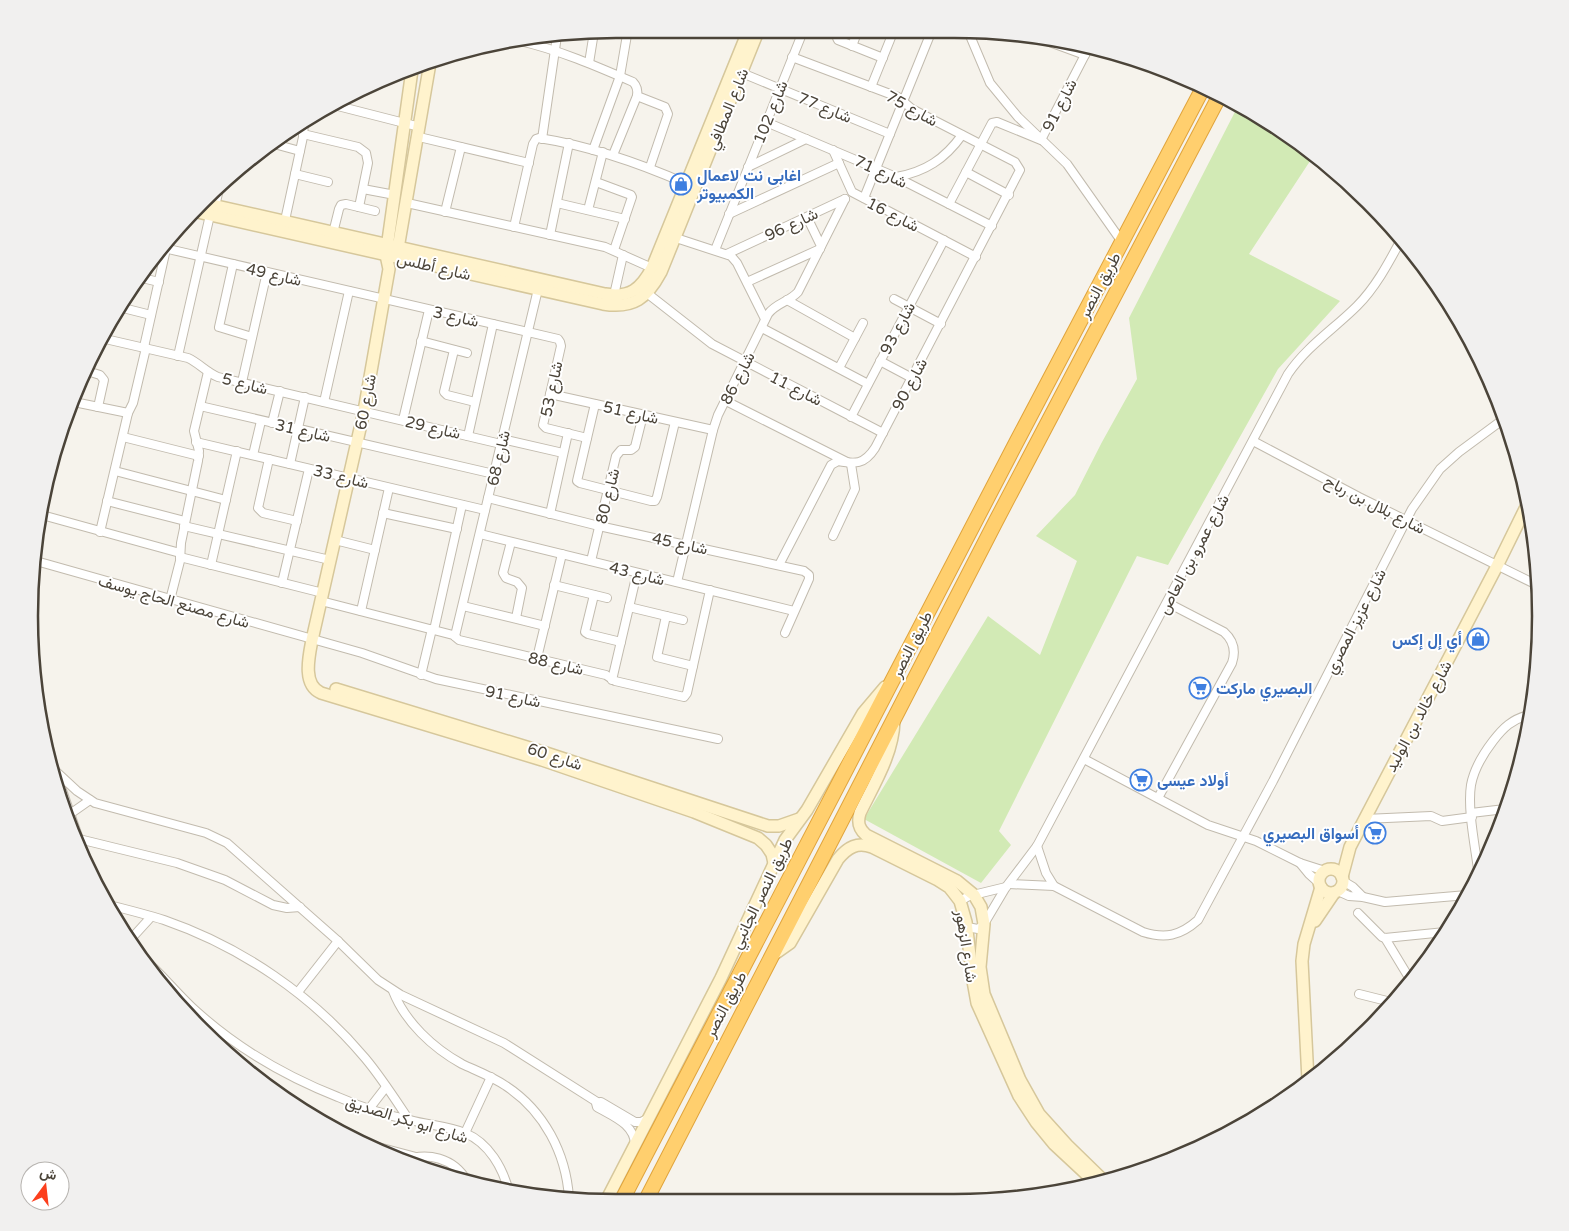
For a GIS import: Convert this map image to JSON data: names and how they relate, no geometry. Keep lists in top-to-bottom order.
{
  "streets": {
    "highway": ["طريق النصر"],
    "street": [
      "شارع 91",
      "شارع 77",
      "شارع 75",
      "شارع المطافي",
      "شارع 102",
      "شارع 71",
      "شارع 16",
      "شارع 96",
      "شارع أطلس",
      "شارع 49",
      "شارع 3",
      "شارع 93",
      "شارع 86",
      "شارع 5",
      "شارع 90",
      "شارع 11",
      "شارع 53",
      "شارع 60",
      "شارع 51",
      "شارع 29",
      "شارع 31",
      "شارع 68",
      "شارع 33",
      "شارع 80",
      "شارع بلال بن رباح",
      "شارع 45",
      "شارع عمرو بن العاص",
      "شارع 43",
      "شارع مصنع الحاج يوسف",
      "شارع عزيز المصري",
      "شارع 88",
      "شارع خالد بن الوليد",
      "طريق النصر الجانبي",
      "شارع الزهور",
      "شارع ابو بكر الصديق"
    ]
  },
  "crossings": [
    ["شارع 91", "شارع 75"],
    ["شارع 91", "شارع 60"],
    ["شارع 91", "شارع مصنع الحاج يوسف"],
    ["شارع 77", "شارع المطافي"],
    ["شارع 77", "شارع 102"],
    ["شارع 75", "شارع 102"],
    ["شارع 75", "شارع 90"],
    ["شارع 102", "شارع 71"],
    ["شارع 71", "شارع 16"],
    ["شارع 71", "شارع 90"],
    ["شارع 16", "شارع 96"],
    ["شارع 16", "شارع 93"],
    ["شارع 16", "شارع 90"],
    ["شارع 96", "شارع 86"],
    ["شارع أطلس", "شارع 11"],
    ["شارع أطلس", "شارع 60"],
    ["شارع أطلس", "شارع 68"],
    ["شارع 49", "شارع 3"],
    ["شارع 49", "شارع 60"],
    ["طريق النصر", "طريق النصر الجانبي"],
    ["طريق النصر", "شارع الزهور"],
    ["شارع 3", "شارع 53"],
    ["شارع 3", "شارع 60"],
    ["شارع 3", "شارع 68"],
    ["شارع 93", "شارع 11"],
    ["شارع 86", "شارع 11"],
    ["شارع 86", "شارع 51"],
    ["شارع 86", "شارع 45"],
    ["شارع 86", "شارع 43"],
    ["شارع 5", "شارع 60"],
    ["شارع 5", "شارع 29"],
    ["شارع 90", "شارع 11"],
    ["شارع 90", "شارع 45"],
    ["شارع 53", "شارع 51"],
    ["شارع 53", "شارع 68"],
    ["شارع 60", "شارع 29"],
    ["شارع 60", "شارع 31"],
    ["شارع 60", "شارع 33"],
    ["شارع 60", "شارع مصنع الحاج يوسف"],
    ["شارع 60", "شارع 88"],
    ["شارع 60", "طريق النصر الجانبي"],
    ["شارع 51", "شارع 80"],
    ["شارع 29", "شارع 68"],
    ["شارع 31", "شارع 68"],
    ["شارع 68", "شارع 33"],
    ["شارع 68", "شارع 45"],
    ["شارع 68", "شارع 43"],
    ["شارع 68", "شارع 88"],
    ["شارع 80", "شارع 45"],
    ["شارع 80", "شارع 43"],
    ["شارع بلال بن رباح", "شارع عمرو بن العاص"],
    ["شارع بلال بن رباح", "شارع عزيز المصري"],
    ["شارع بلال بن رباح", "شارع خالد بن الوليد"],
    ["شارع 45", "شارع 43"],
    ["شارع عمرو بن العاص", "شارع عزيز المصري"],
    ["شارع عمرو بن العاص", "شارع الزهور"],
    ["شارع 43", "شارع 88"]
  ],
  "places": {
    "shop": ["اغابى نت لاعمال الكمبيوتر", "أي إل إكس"],
    "supermarket": ["البصيري ماركت", "أولاد عيسى", "أسواق البصيري"]
  },
  "north": "top"
}
